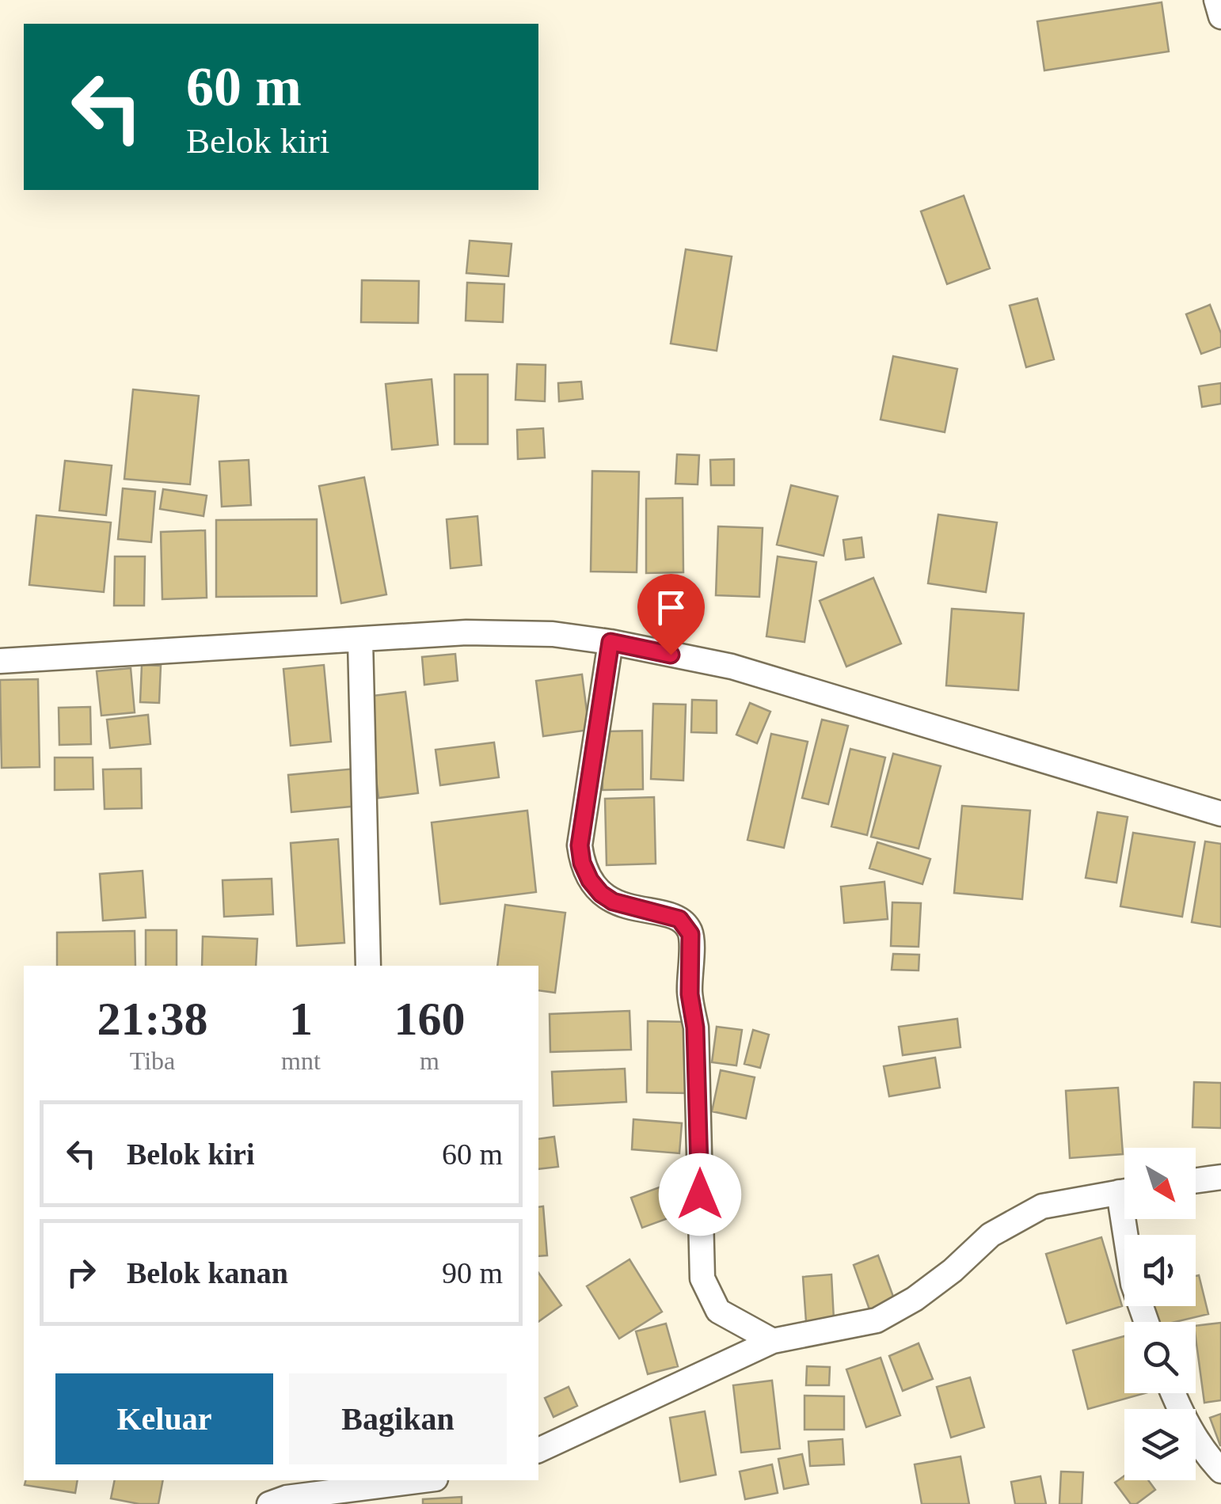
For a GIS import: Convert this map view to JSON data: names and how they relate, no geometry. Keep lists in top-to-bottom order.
{
  "north": "bottom right",
  "page": {
    "turn": ["60 m", "Belok kiri"],
    "eta": [
      "21:38",
      "Tiba",
      "1",
      "mnt",
      "160",
      "m"
    ],
    "list": [
      {
        "name": "Belok kiri",
        "value": "60 m"
      },
      {
        "name": "Belok kanan",
        "value": "90 m"
      }
    ],
    "buttons": ["Keluar", "Bagikan"]
  }
}
